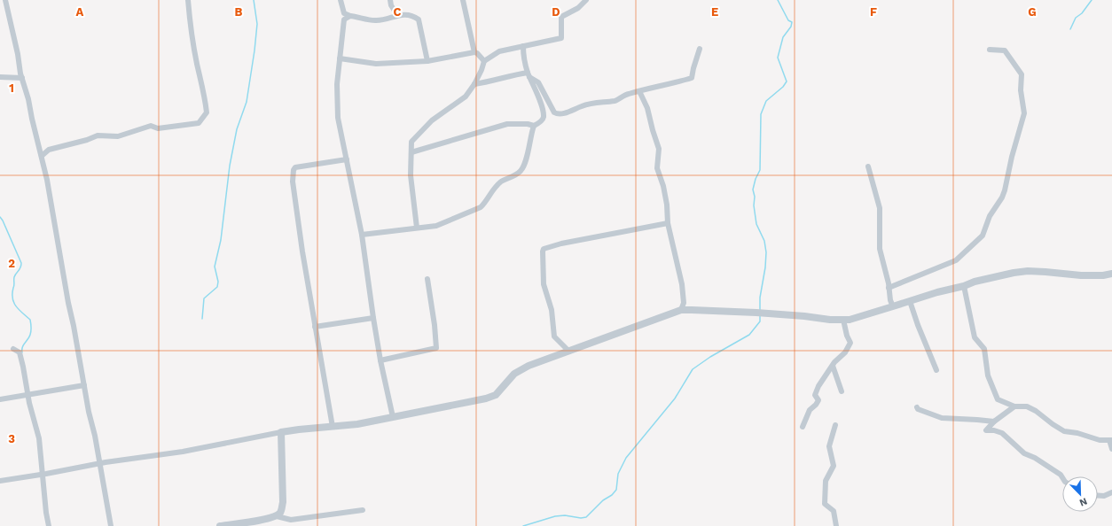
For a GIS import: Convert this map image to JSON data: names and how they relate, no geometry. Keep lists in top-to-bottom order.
{
  "north": "bottom right",
  "grid": {
    "columns": [
      "A",
      "B",
      "C",
      "D",
      "E",
      "F",
      "G"
    ],
    "rows": ["1", "2", "3"]
  }
}
